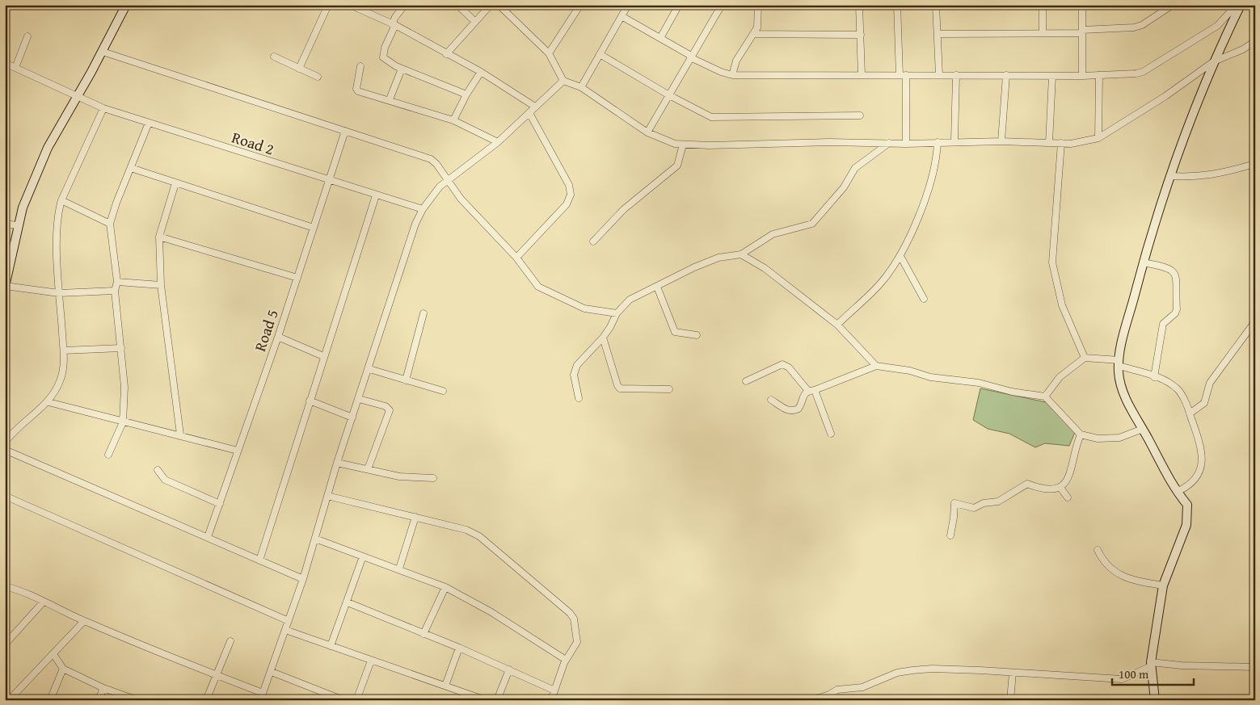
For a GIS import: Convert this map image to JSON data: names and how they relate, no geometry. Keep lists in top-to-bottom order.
{
  "streets": {
    "street": ["Road 2", "Road 5"]
  },
  "crossings": [
    ["Road 2", "Road 5"]
  ],
  "scale_bar": "100 m"
}
